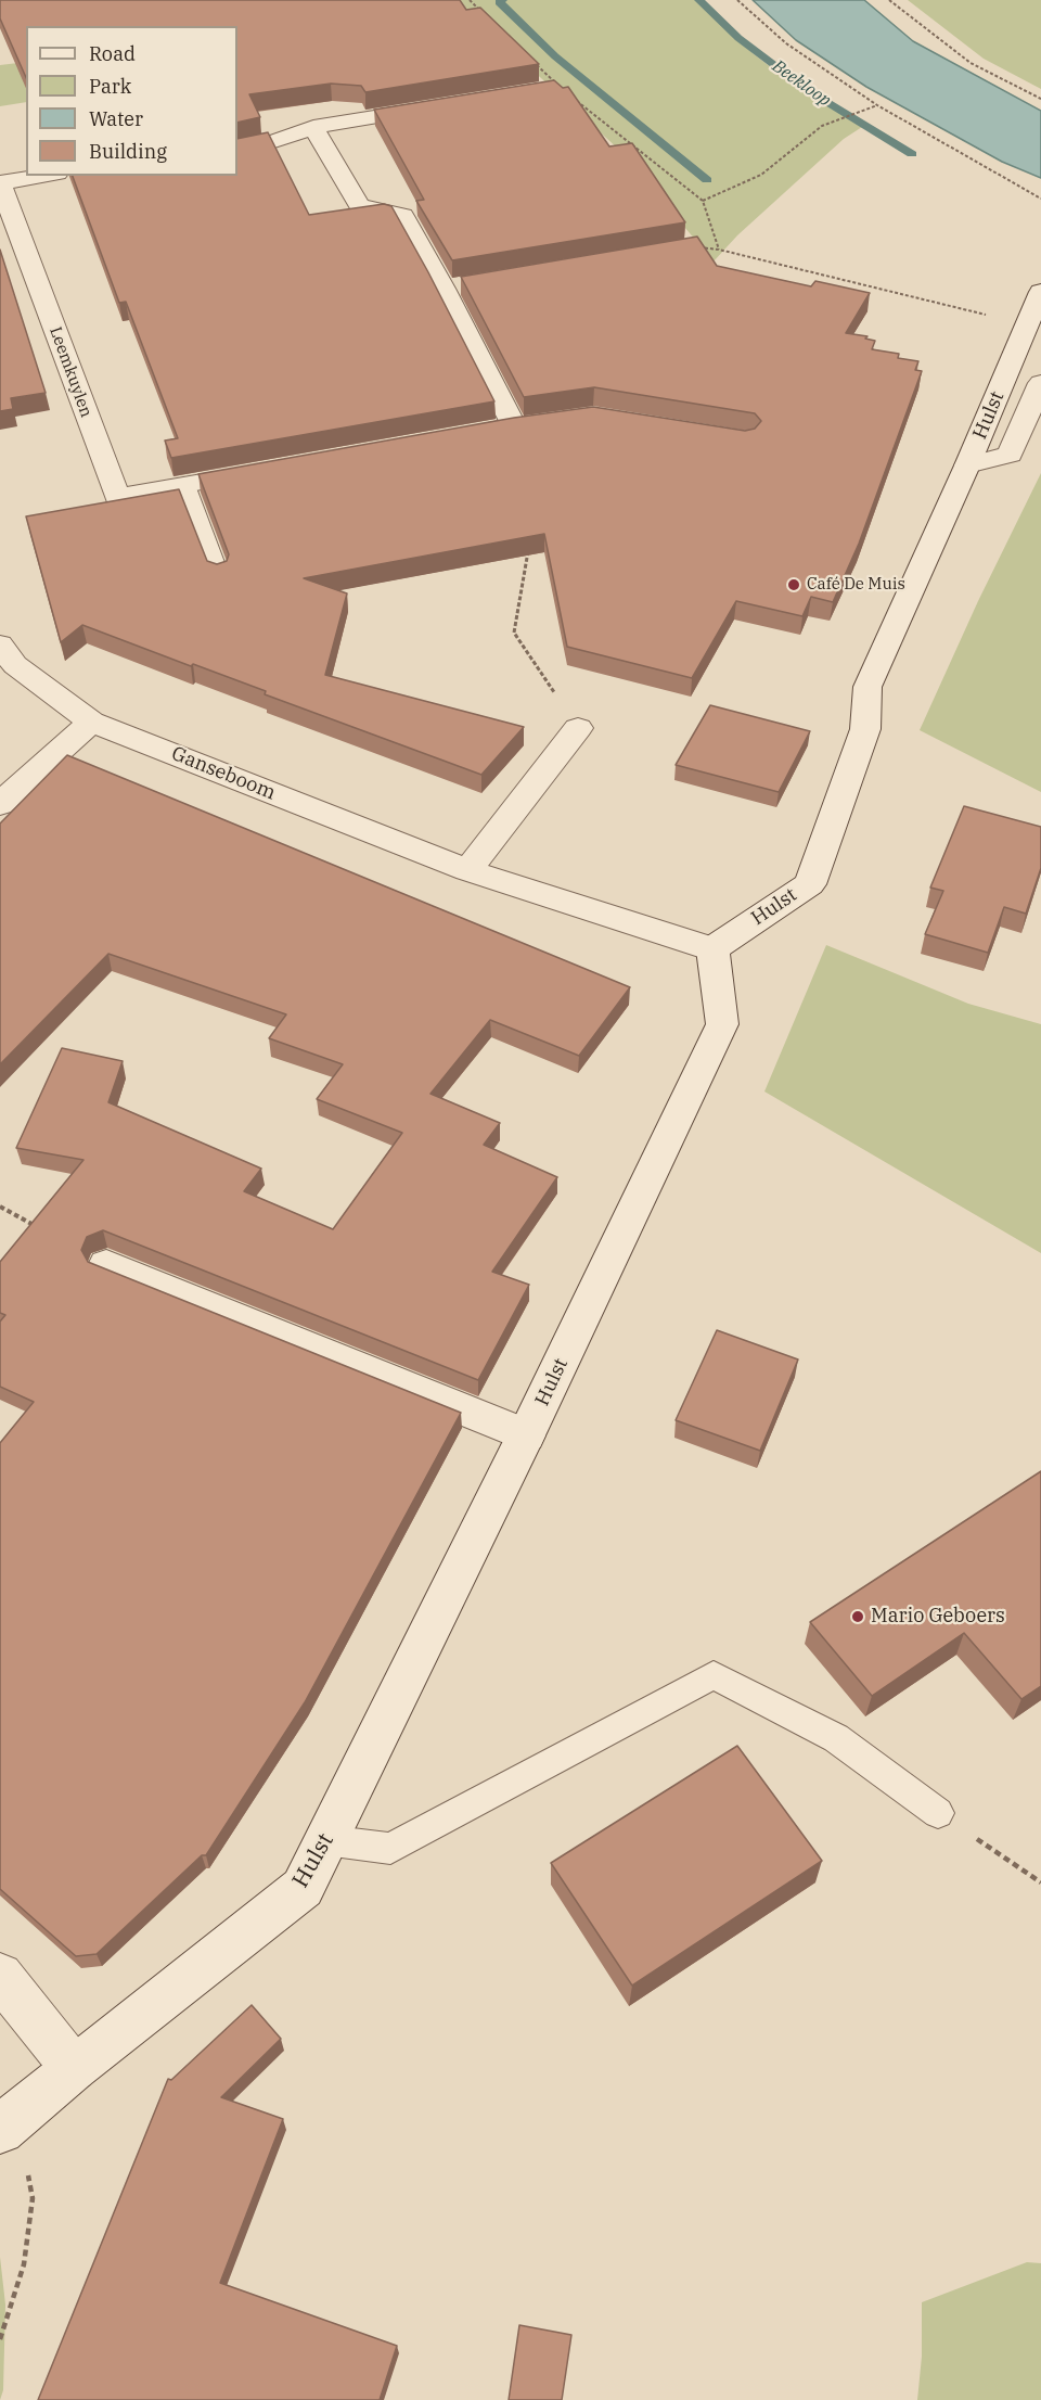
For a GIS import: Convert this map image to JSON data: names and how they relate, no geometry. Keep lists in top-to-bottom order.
{
  "streets": {
    "street": ["Leemkuylen", "Hulst", "Ganseboom"]
  },
  "crossings": [
    ["Hulst", "Ganseboom"]
  ],
  "water": ["Beekloop"],
  "places": ["Café De Muis", "Mario Geboers"],
  "legend": [
    "Road",
    "Park",
    "Water",
    "Building"
  ]
}
